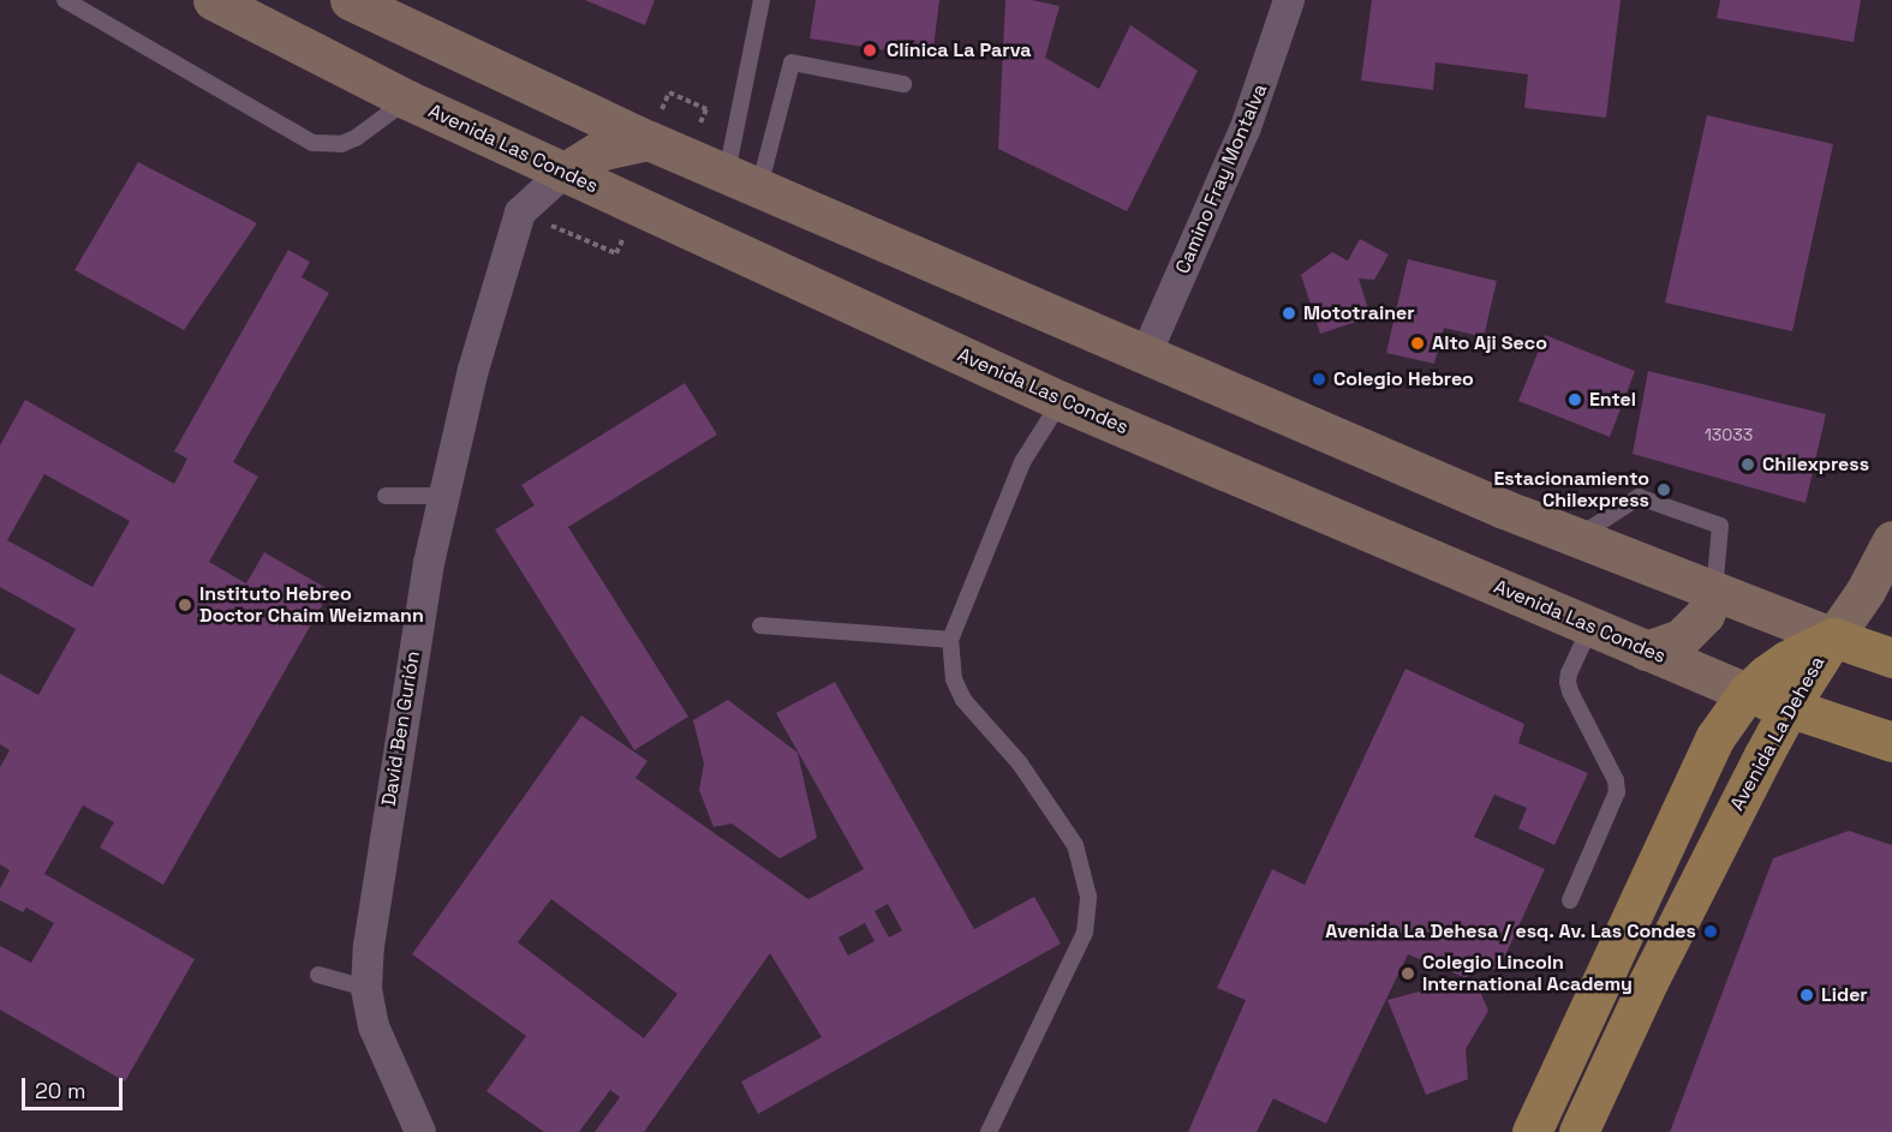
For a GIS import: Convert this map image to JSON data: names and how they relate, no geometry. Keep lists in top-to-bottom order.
{
  "streets": {
    "main road": ["Avenida Las Condes", "Avenida La Dehesa"],
    "street": ["Camino Fray Montalva", "David Ben Gurión"]
  },
  "crossings": [
    ["Avenida Las Condes", "David Ben Gurión"],
    ["Avenida Las Condes", "Avenida La Dehesa"]
  ],
  "places": [
    "Clínica La Parva",
    "Mototrainer",
    "Alto Aji Seco",
    "Colegio Hebreo",
    "Entel",
    "Chilexpress",
    "Estacionamiento Chilexpress",
    "Instituto Hebreo Doctor Chaim Weizmann",
    "Avenida La Dehesa / esq. Av. Las Condes",
    "Colegio Lincoln International Academy",
    "Lider"
  ],
  "house_numbers": ["13033"],
  "scale_bar": "20 m"
}
